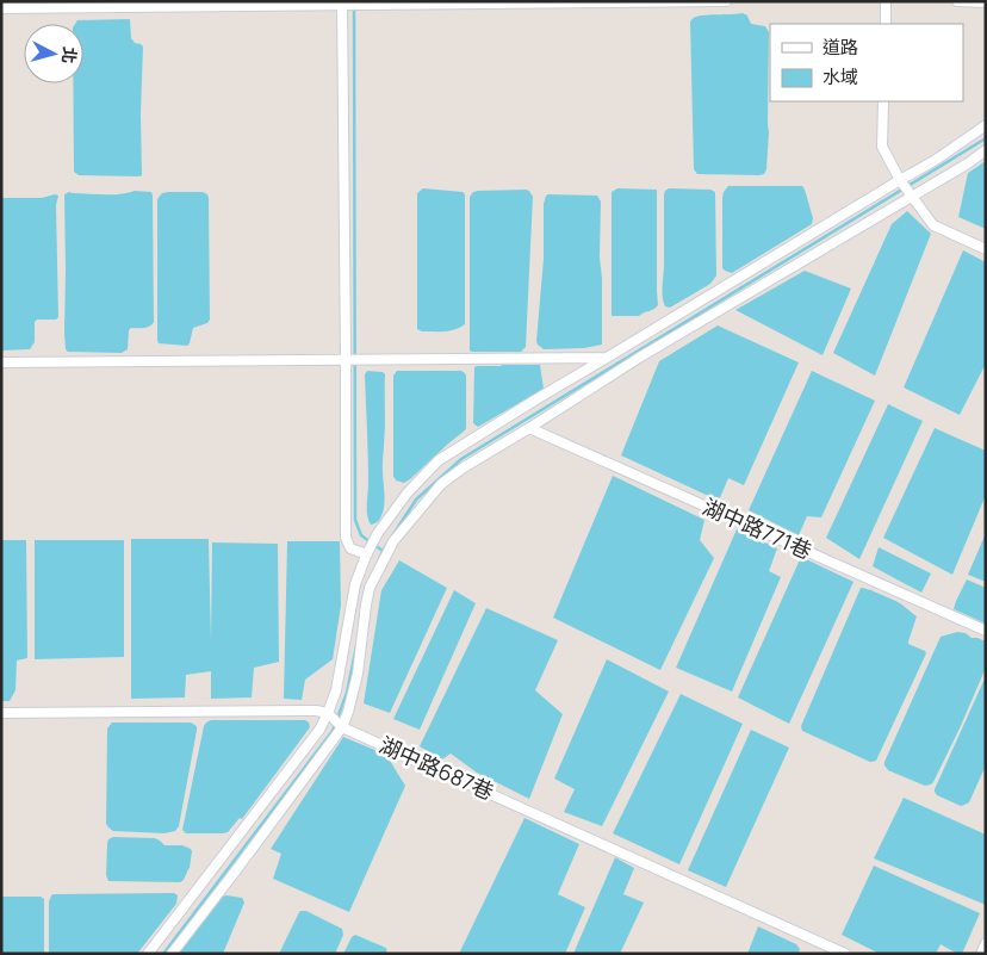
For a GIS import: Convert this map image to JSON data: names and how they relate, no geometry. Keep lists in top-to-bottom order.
{
  "streets": {
    "street": ["湖中路771巷", "湖中路687巷"]
  },
  "legend": ["道路", "水域"],
  "north": "right"
}
